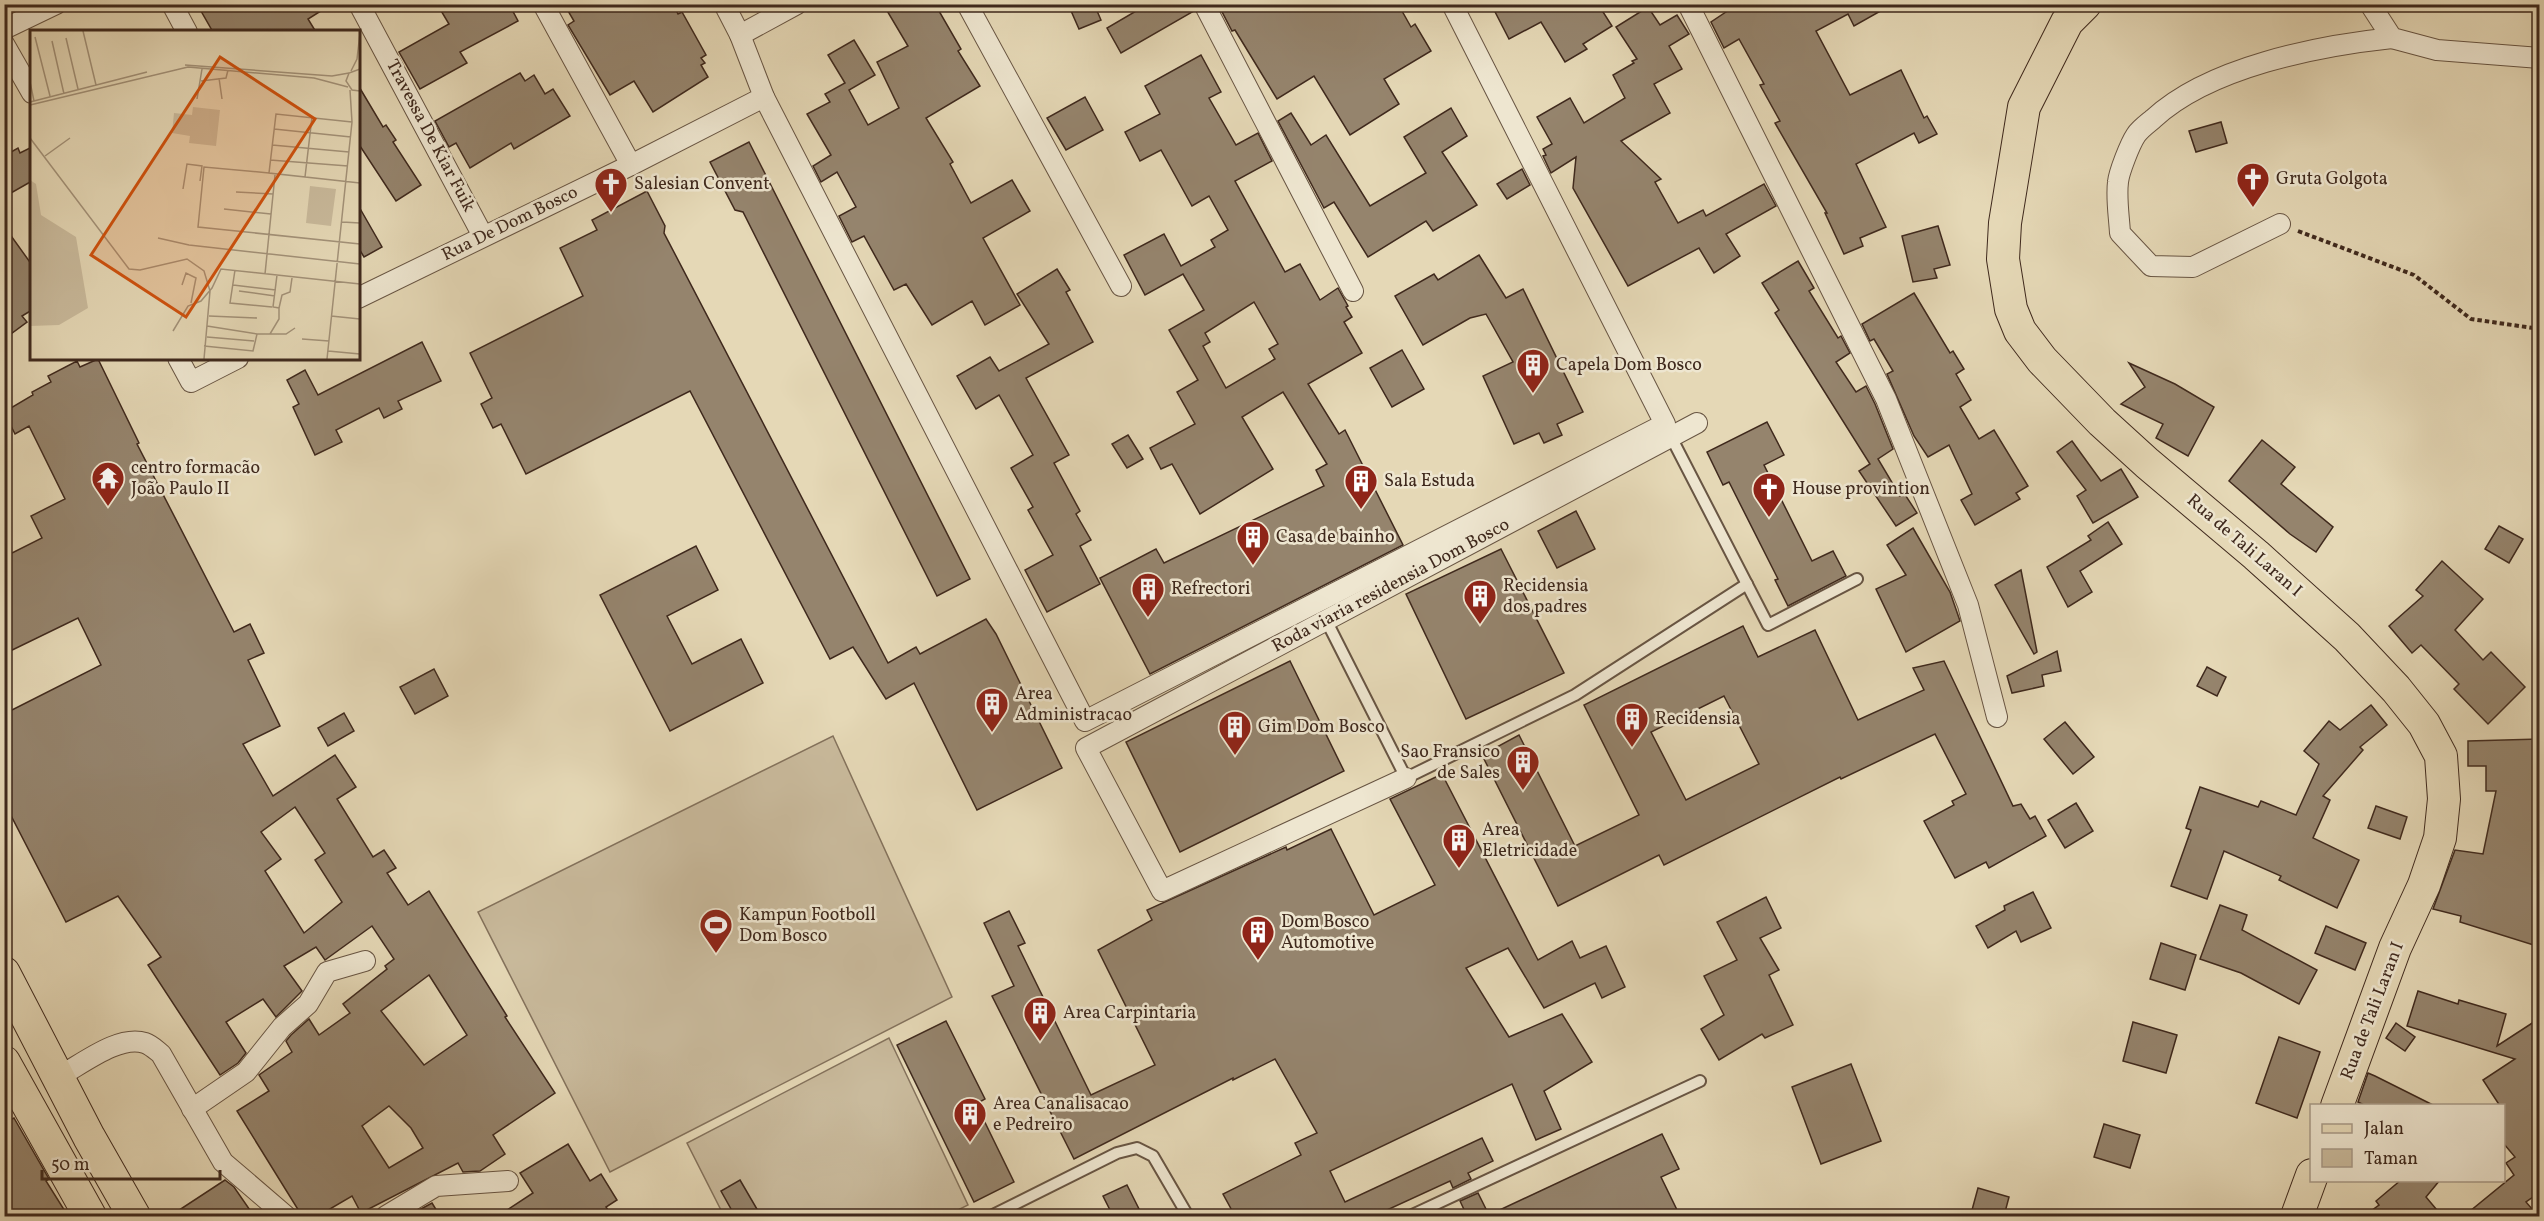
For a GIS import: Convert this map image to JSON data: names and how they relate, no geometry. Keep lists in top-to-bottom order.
{
  "streets": {
    "main road": ["Rua de Tali Laran I"],
    "street": ["Travessa De Kiar Fuik", "Rua De Dom Bosco", "Roda viaria residensia Dom Bosco"]
  },
  "crossings": [
    ["Travessa De Kiar Fuik", "Rua De Dom Bosco"]
  ],
  "places": {
    "church": ["Gruta Golgota", "Salesian Convent", "House provintion"],
    "building": [
      "Capela Dom Bosco",
      "Sala Estuda",
      "Casa de bainho",
      "Refrectori",
      "Recidensia dos padres",
      "Area Administracao",
      "Recidensia",
      "Gim Dom Bosco",
      "Sao Fransico de Sales",
      "Area Eletricidade",
      "Dom Bosco Automotive",
      "Area Carpintaria",
      "Area Canalisacao e Pedreiro"
    ],
    "temple": ["centro formacão João Paulo II"],
    "sports": ["Kampun Footboll Dom Bosco"]
  },
  "legend": ["Jalan", "Taman"],
  "scale_bar": "50 m"
}
